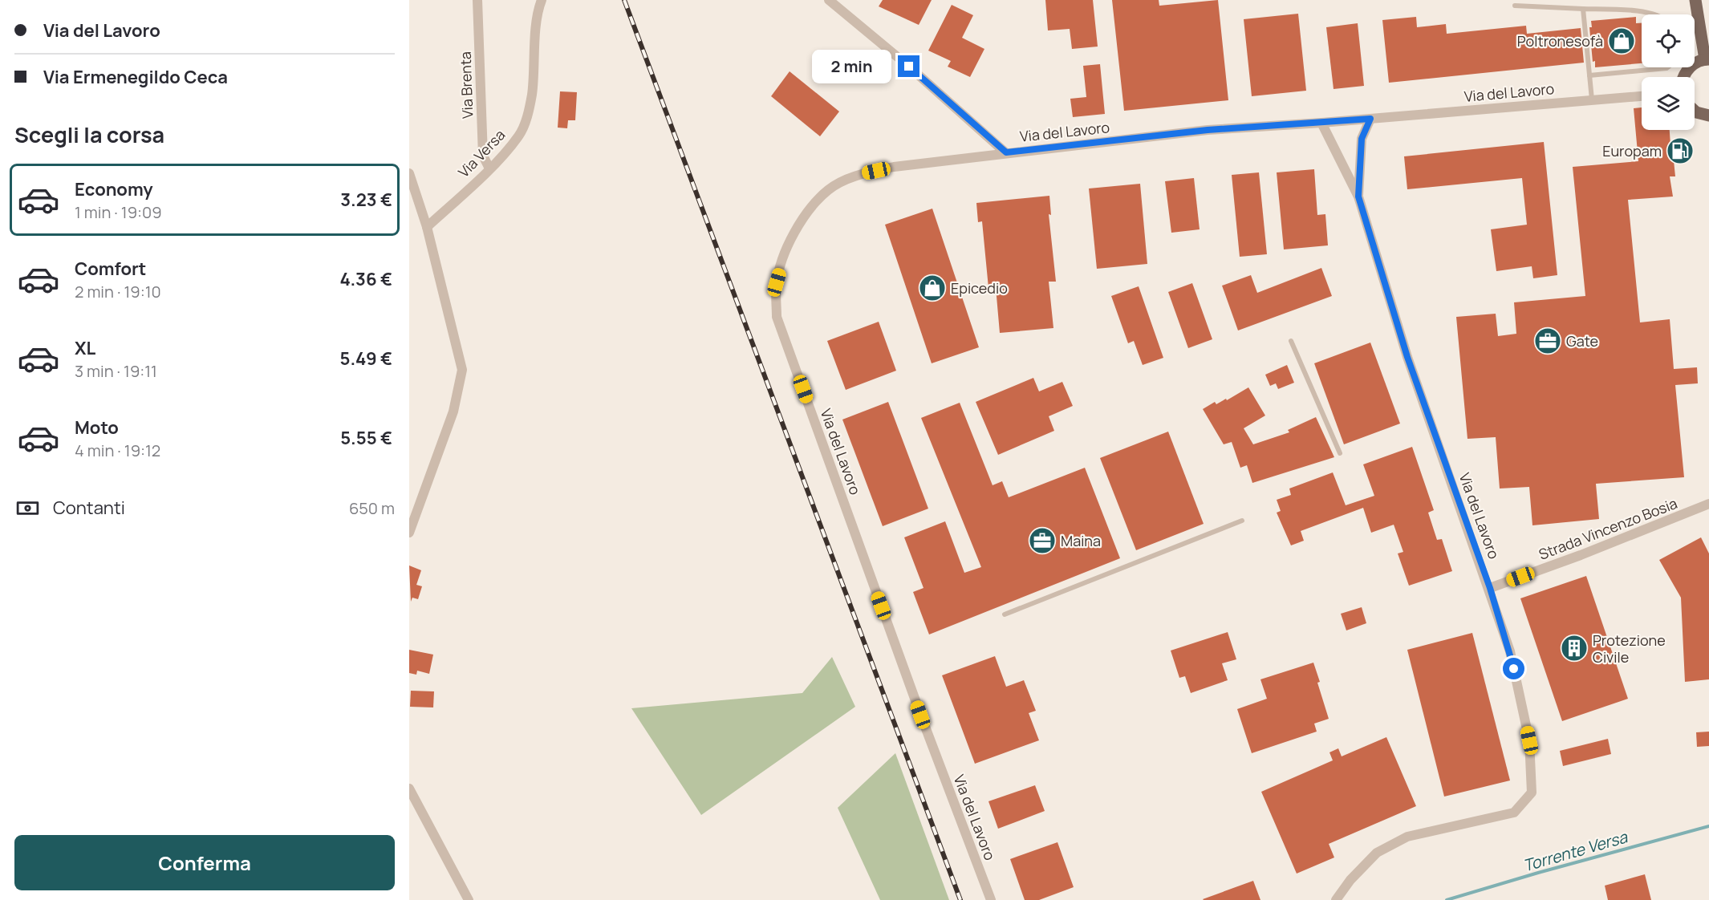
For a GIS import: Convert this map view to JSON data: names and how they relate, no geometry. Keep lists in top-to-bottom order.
{
  "streets": {
    "street": [
      "Via Brenta",
      "Via del Lavoro",
      "Via Versa",
      "Strada Vincenzo Bosia"
    ]
  },
  "crossings": [
    ["Via Brenta", "Via Versa"],
    ["Via del Lavoro", "Strada Vincenzo Bosia"]
  ],
  "water": ["Torrente Versa"],
  "places": {
    "shop": ["Poltronesofà", "Epicedio"],
    "fuel station": ["Europam"],
    "office": ["Gate", "Maina"],
    "building": ["Protezione Civile"]
  },
  "page": {
    "banner": ["Via del Lavoro", "Via Ermenegildo Ceca"],
    "bubble": "2 min",
    "heading": "Scegli la corsa",
    "list": [
      {
        "name": "Economy",
        "note": "1 min · 19:09",
        "value": "3.23 €"
      },
      {
        "name": "Comfort",
        "note": "2 min · 19:10",
        "value": "4.36 €"
      },
      {
        "name": "XL",
        "note": "3 min · 19:11",
        "value": "5.49 €"
      },
      {
        "name": "Moto",
        "note": "4 min · 19:12",
        "value": "5.55 €"
      }
    ],
    "pay": ["Contanti", "650 m"],
    "buttons": "Conferma"
  }
}
